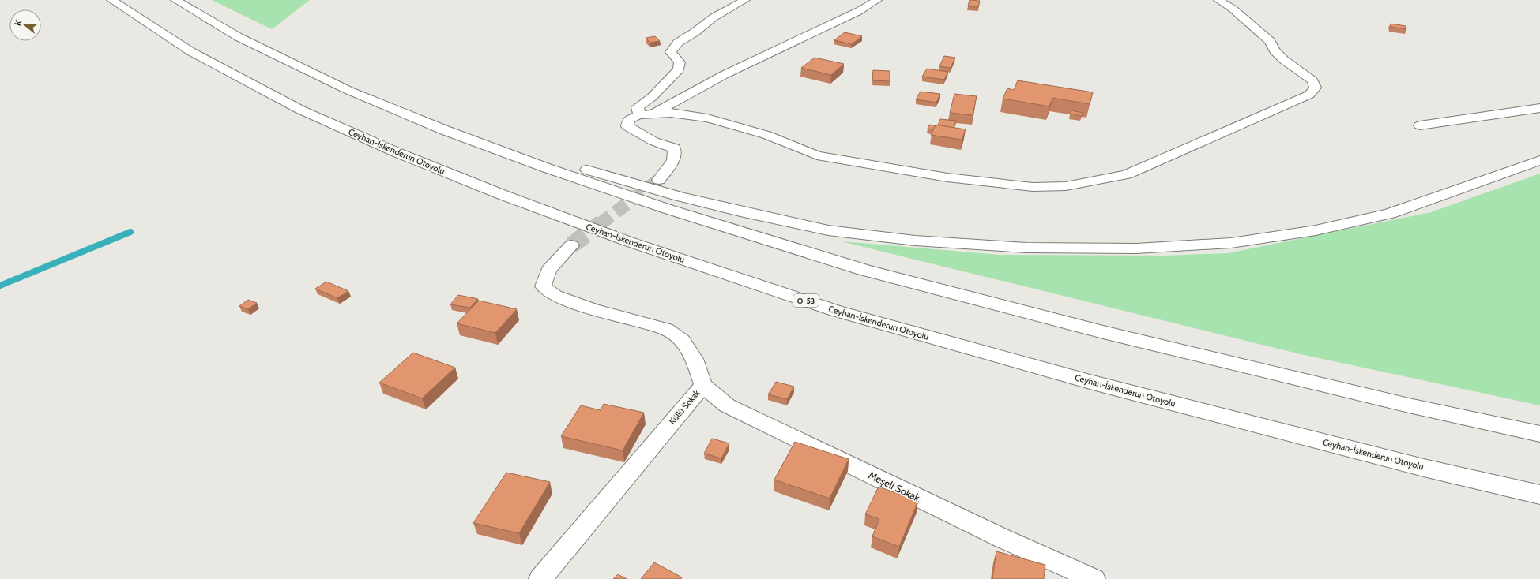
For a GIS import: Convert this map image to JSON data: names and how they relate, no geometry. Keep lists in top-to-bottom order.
{
  "streets": {
    "highway": ["Ceyhan-İskenderun Otoyolu", "O-53"],
    "street": ["Küllü Sokak", "Meşeli Sokak."]
  },
  "crossings": [
    ["Küllü Sokak", "Meşeli Sokak."]
  ],
  "north": "left"
}
